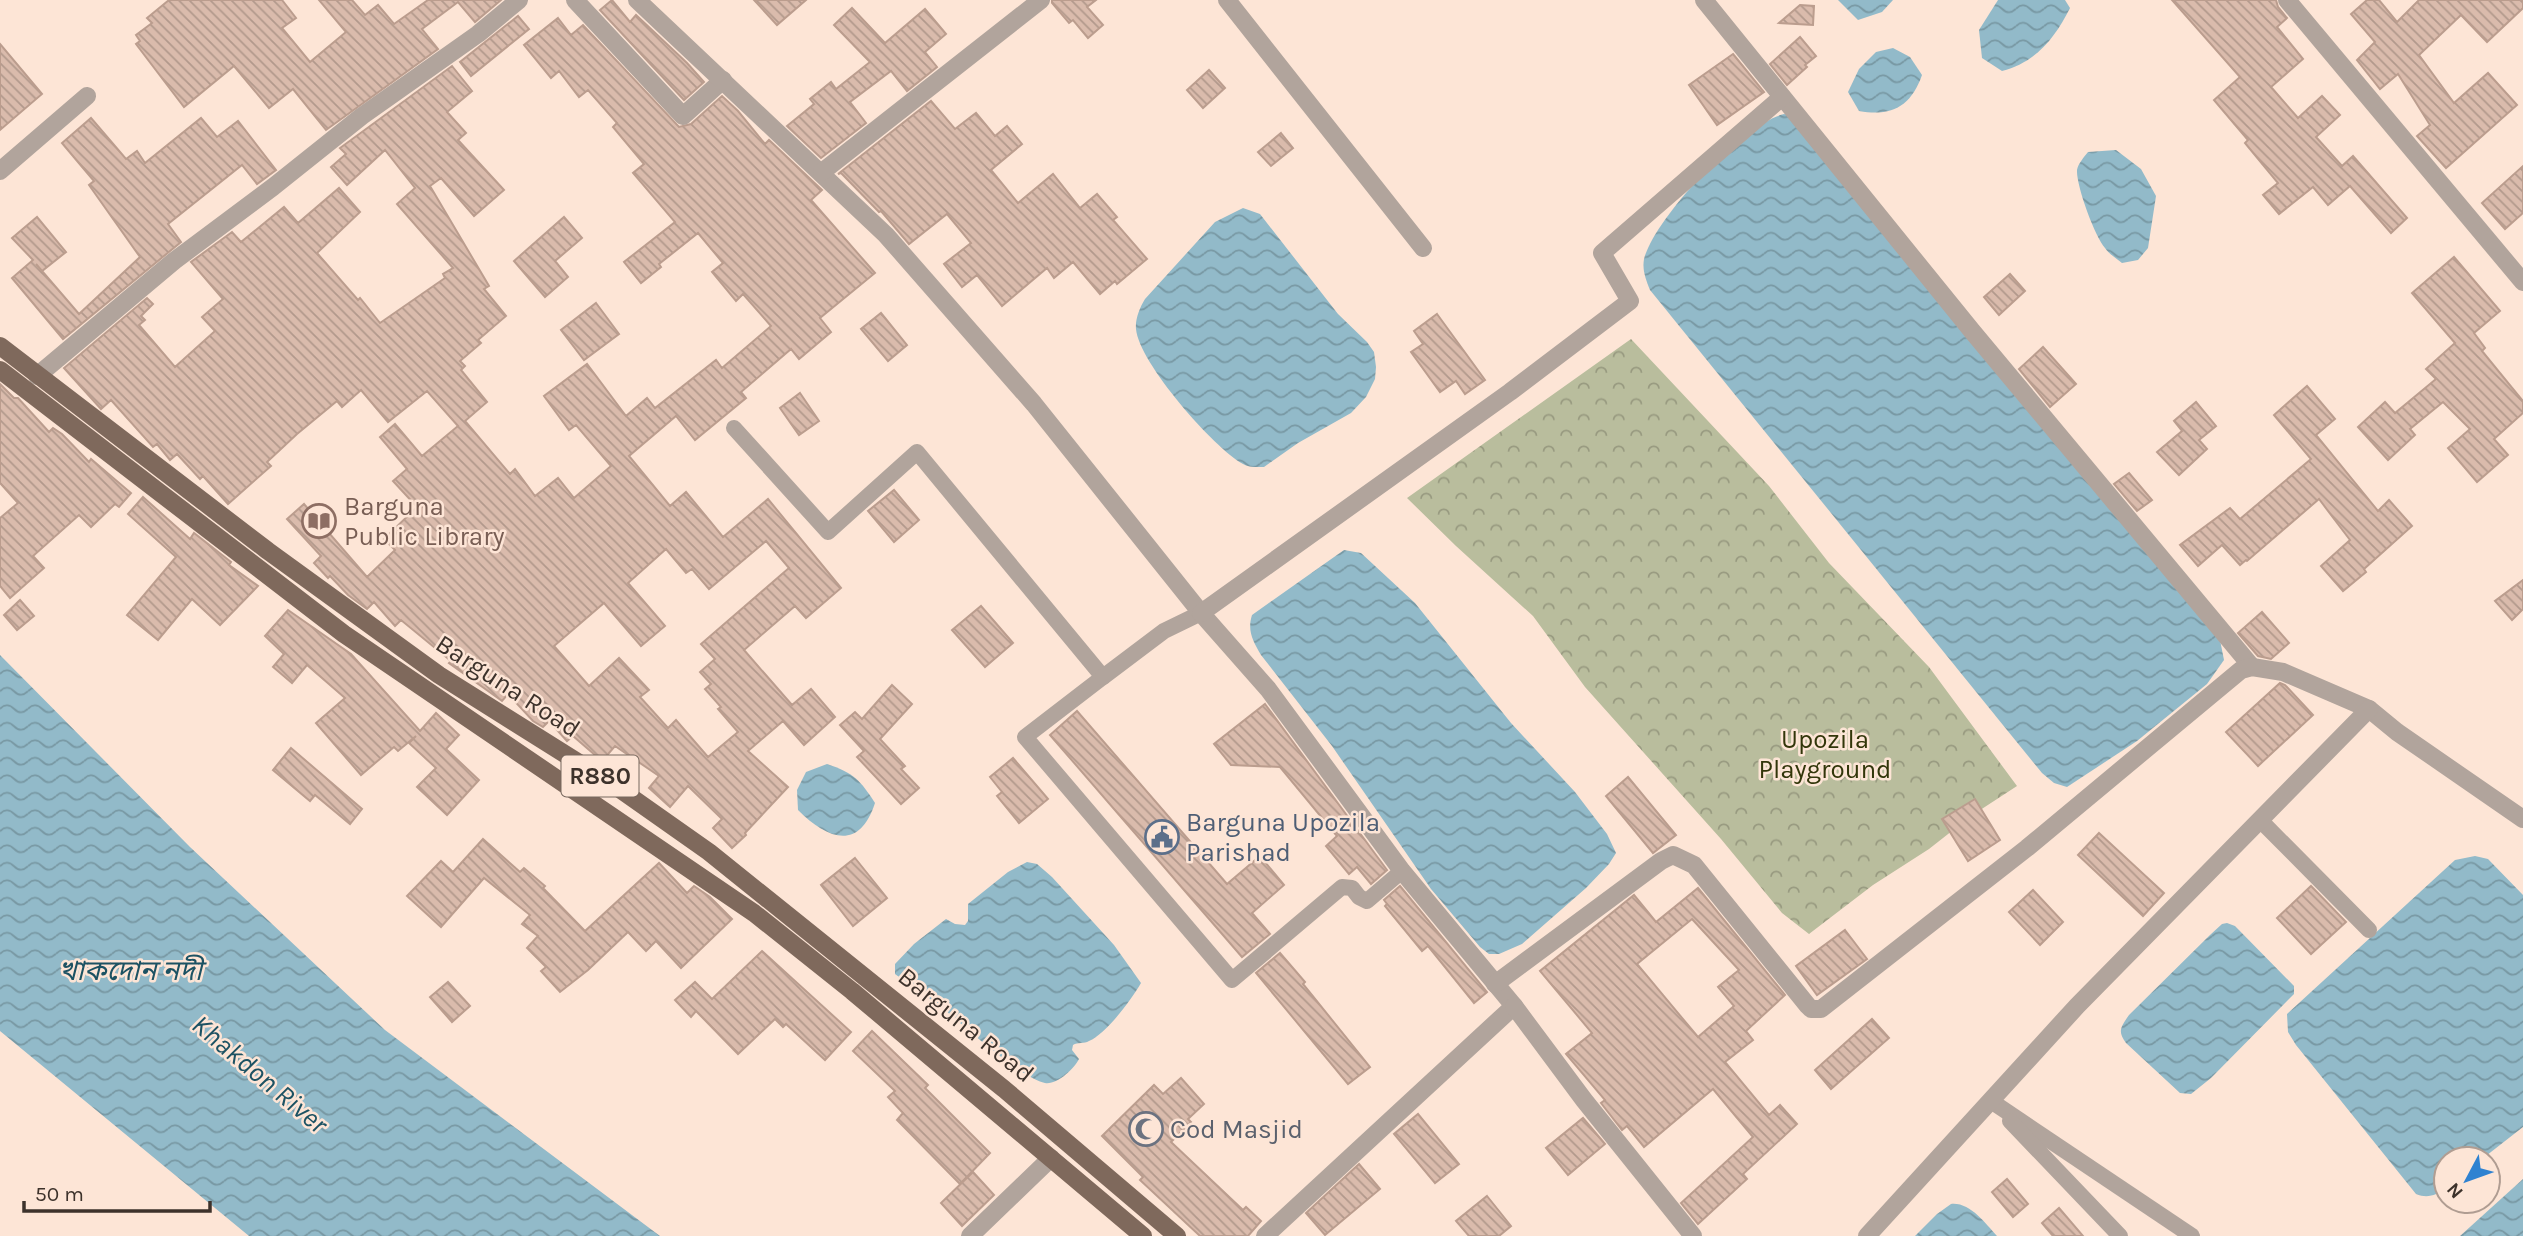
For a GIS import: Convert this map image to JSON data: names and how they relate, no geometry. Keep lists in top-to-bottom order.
{
  "streets": {
    "main road": ["Barguna Road", "R880"]
  },
  "water": ["খাকদোন নদী", "Khakdon River"],
  "parks": ["Upozila Playground"],
  "places": {
    "library": ["Barguna Public Library"],
    "public building": ["Barguna Upozila Parishad"],
    "mosque": ["Cod Masjid"]
  },
  "scale_bar": "50 m",
  "north": "bottom left"
}
